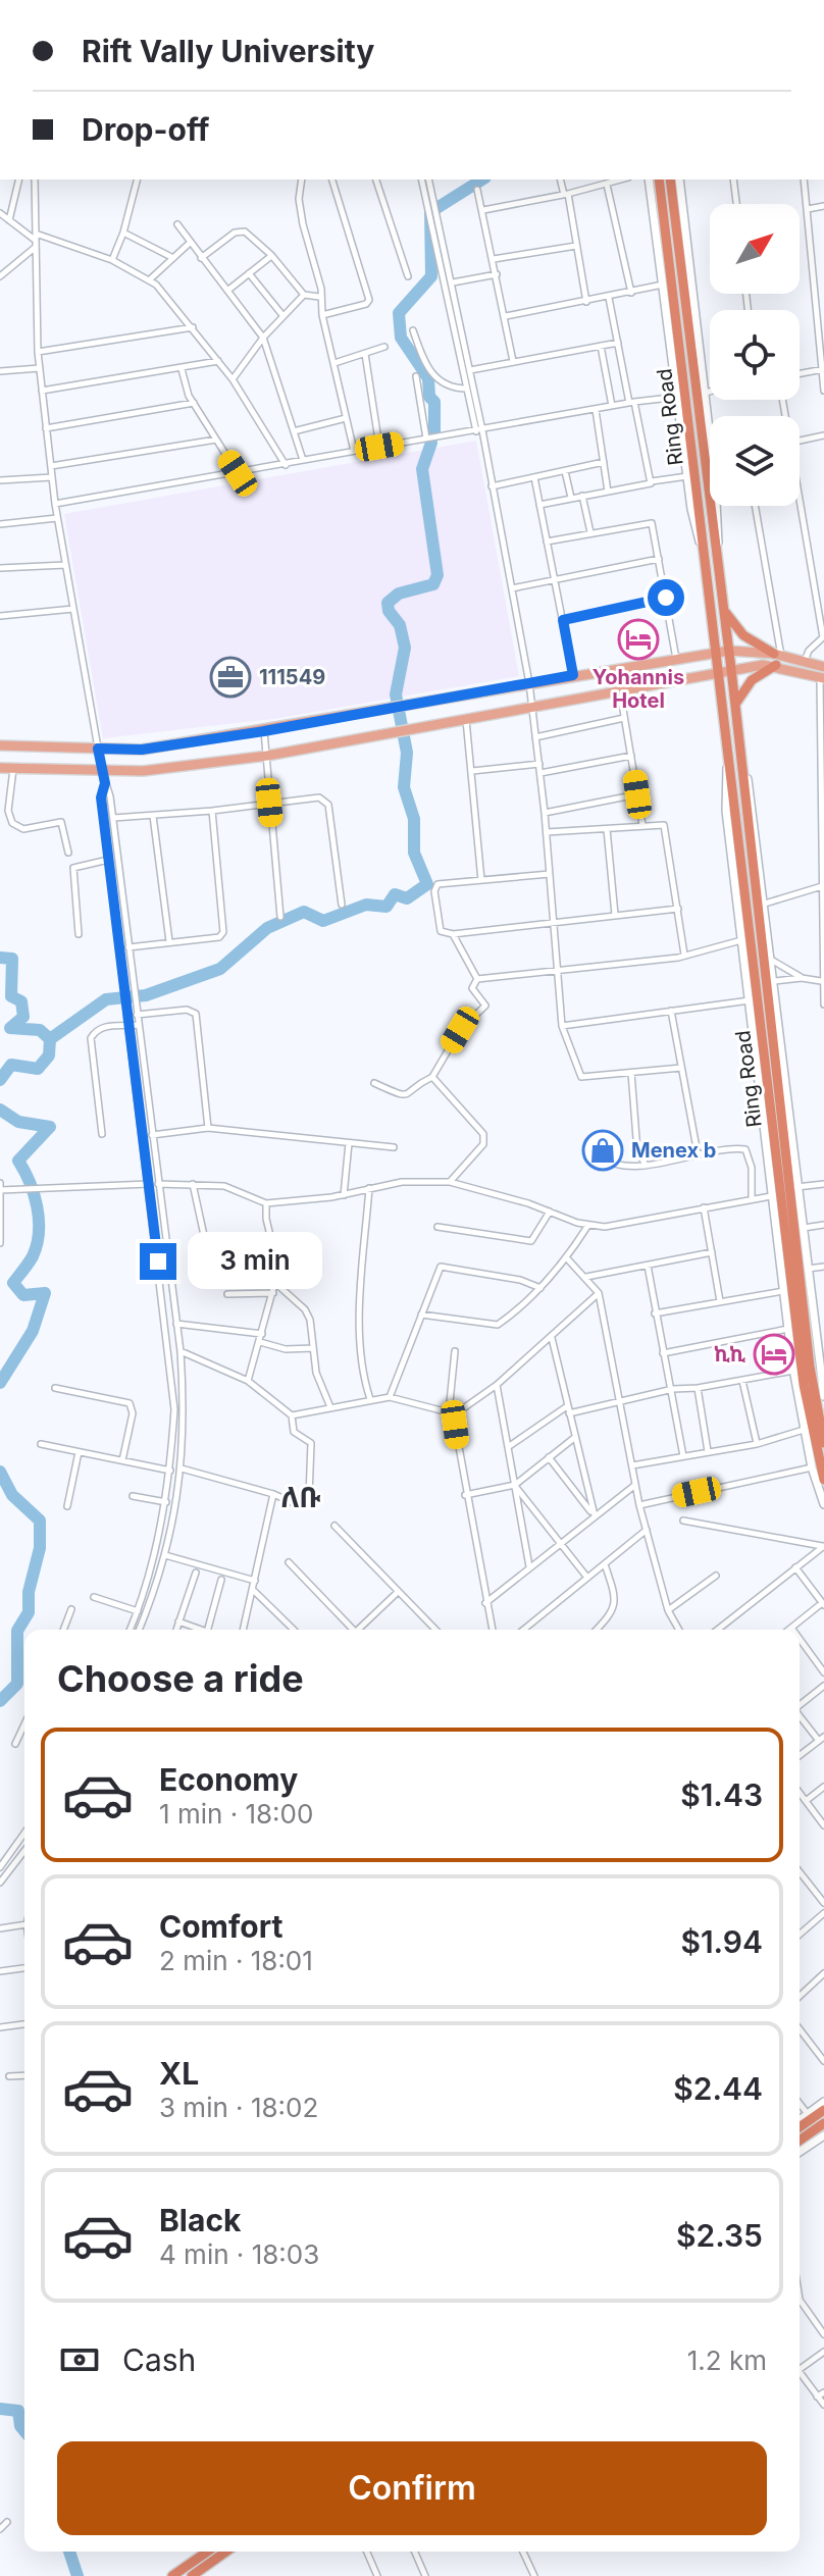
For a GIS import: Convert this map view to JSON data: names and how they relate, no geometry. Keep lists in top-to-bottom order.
{
  "streets": {
    "highway": ["Ring Road"]
  },
  "districts": ["ለቡ"],
  "places": {
    "hotel": ["Yohannis Hotel", "ኪኪ"],
    "office": ["111549"],
    "shop": ["Menex b"]
  },
  "north": "top right",
  "page": {
    "banner": ["Rift Vally University", "Drop-off"],
    "bubble": "3 min",
    "heading": "Choose a ride",
    "list": [
      {
        "name": "Economy",
        "note": "1 min · 18:00",
        "value": "$1.43"
      },
      {
        "name": "Comfort",
        "note": "2 min · 18:01",
        "value": "$1.94"
      },
      {
        "name": "XL",
        "note": "3 min · 18:02",
        "value": "$2.44"
      },
      {
        "name": "Black",
        "note": "4 min · 18:03",
        "value": "$2.35"
      }
    ],
    "pay": ["Cash", "1.2 km"],
    "buttons": "Confirm"
  }
}
